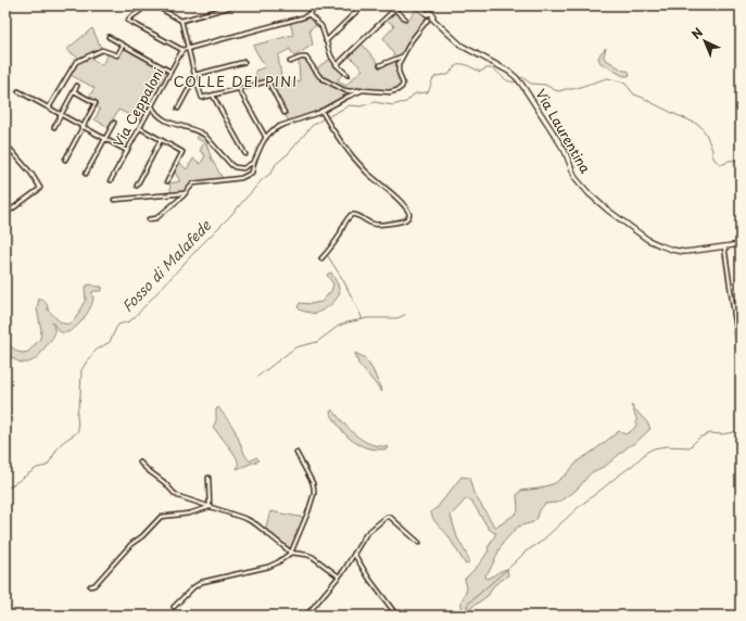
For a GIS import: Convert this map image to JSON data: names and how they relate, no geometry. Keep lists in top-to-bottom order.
{
  "streets": {
    "main road": ["Via Laurentina"],
    "street": ["Via Ceppaloni"]
  },
  "districts": ["COLLE DEI PINI"],
  "water": ["Fosso di Malafede"],
  "north": "top left"
}
